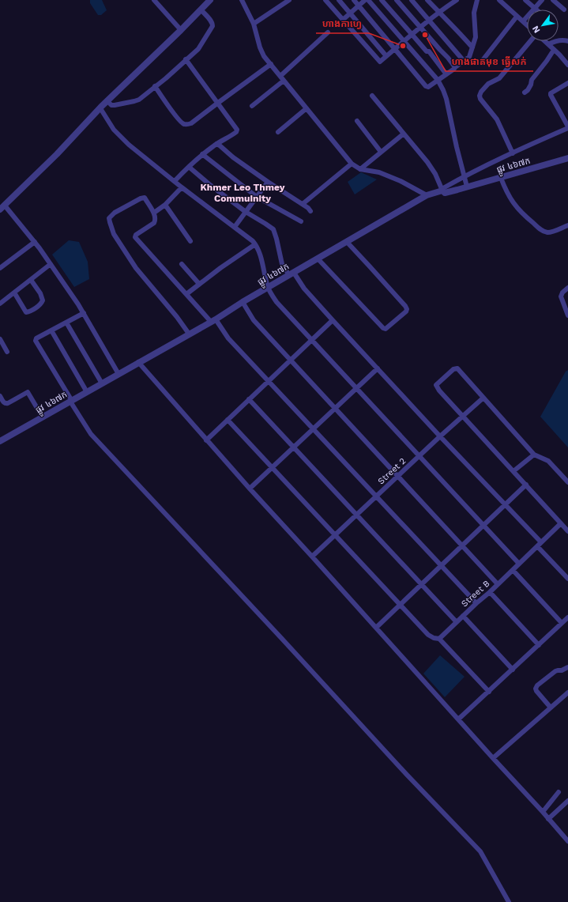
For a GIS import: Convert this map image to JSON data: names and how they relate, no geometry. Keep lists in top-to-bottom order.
{
  "streets": {
    "street": ["ផ្លូវ ៤៦៧ក", "Street 2", "Street B"]
  },
  "districts": ["Khmer Leo Thmey Commuinity"],
  "places": ["ហាងផាតមុខ ធ្វើសក់", "ហាងកាហ្វេ"],
  "north": "bottom left"
}
